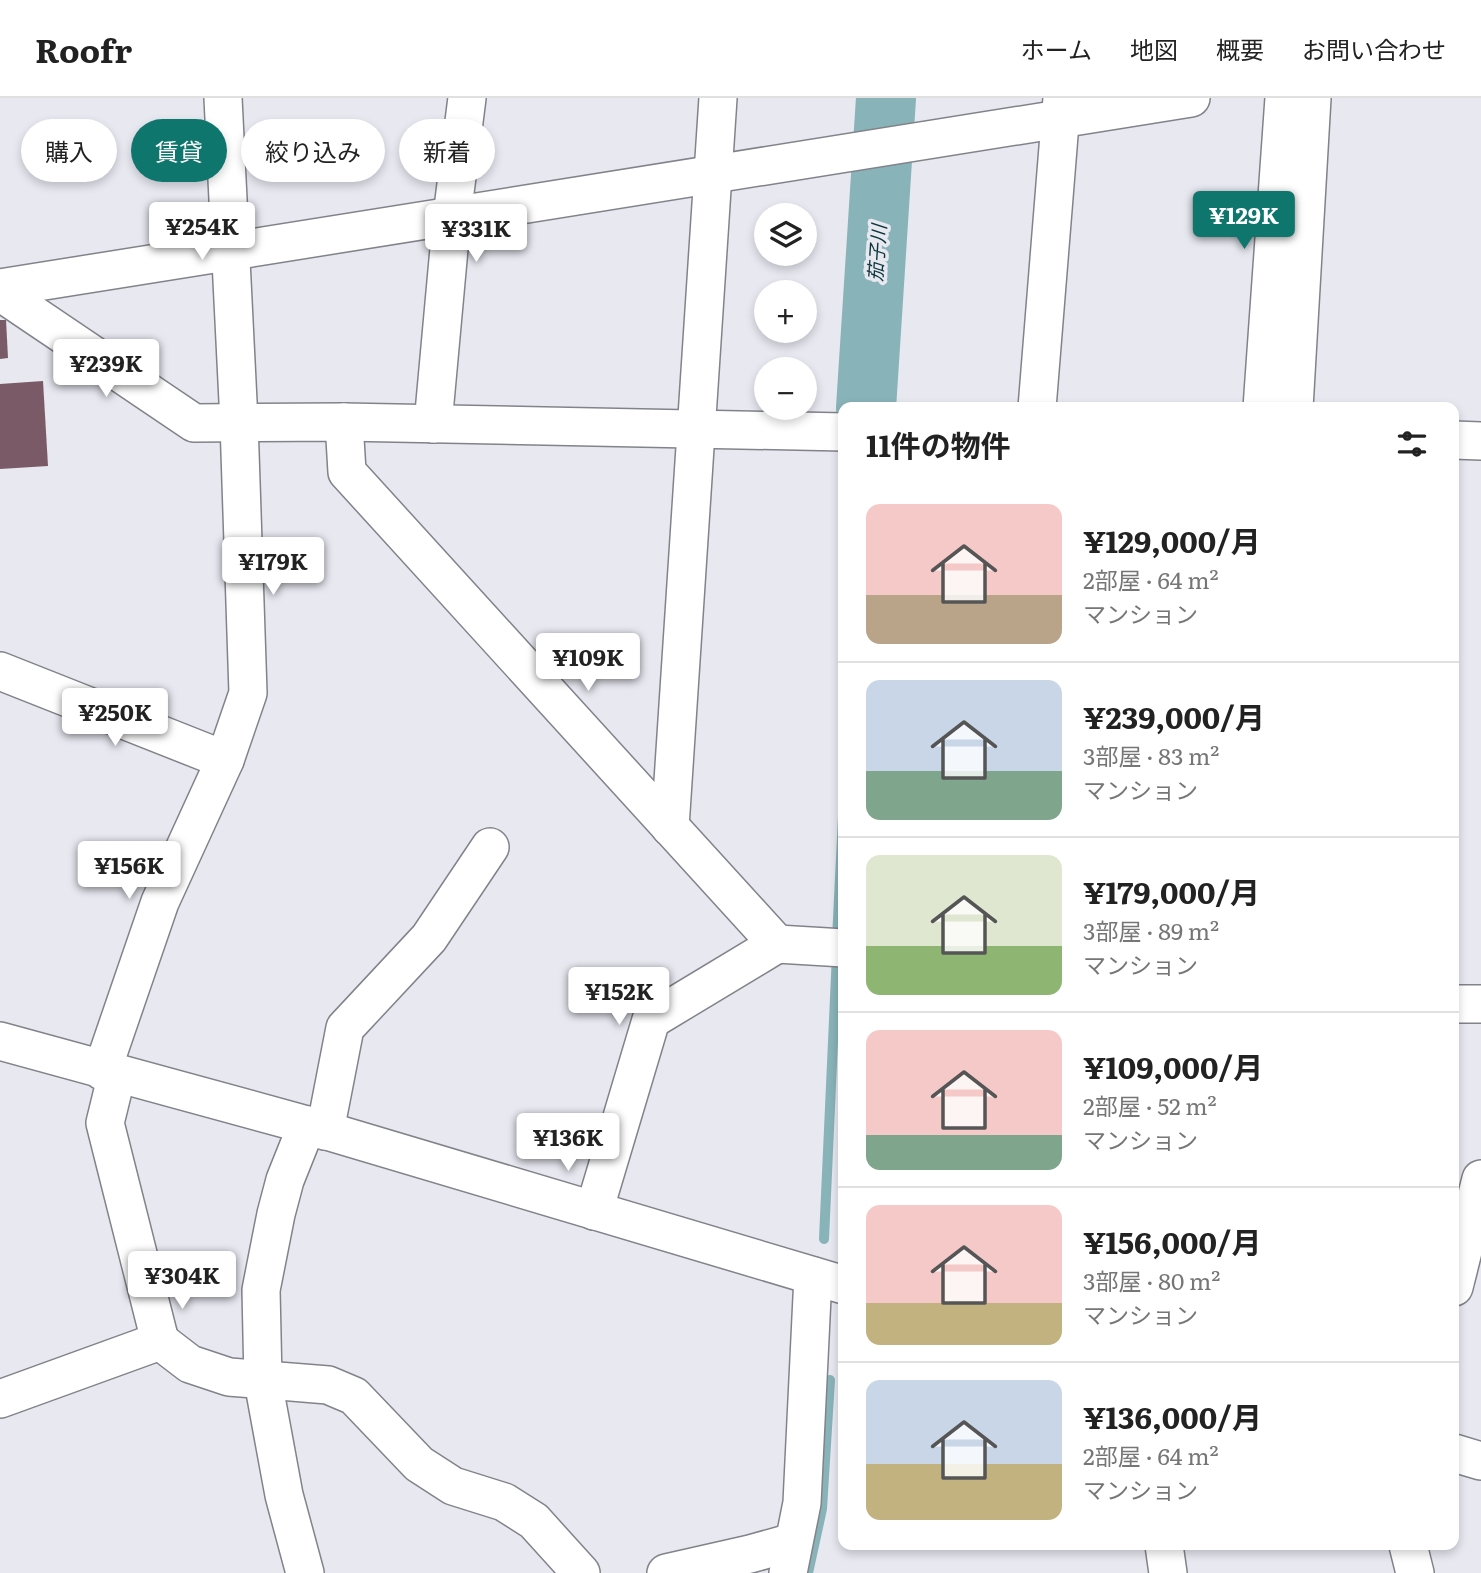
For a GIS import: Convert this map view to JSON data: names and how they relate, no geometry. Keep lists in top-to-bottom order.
{
  "water": ["茄子川"],
  "page": {
    "header": "Roofr",
    "nav": [
      "ホーム",
      "地図",
      "概要",
      "お問い合わせ"
    ],
    "chip": [
      "購入",
      "賃貸",
      "絞り込み",
      "新着"
    ],
    "price": [
      "¥129K",
      "¥254K",
      "¥331K",
      "¥239K",
      "¥179K",
      "¥109K",
      "¥250K",
      "¥156K",
      "¥152K",
      "¥136K",
      "¥304K"
    ],
    "map_buttons": ["+", "−"],
    "heading": "11件の物件",
    "list": [
      {
        "name": "¥129,000/月",
        "note": "2部屋 · 64 m² · マンション"
      },
      {
        "name": "¥239,000/月",
        "note": "3部屋 · 83 m² · マンション"
      },
      {
        "name": "¥179,000/月",
        "note": "3部屋 · 89 m² · マンション"
      },
      {
        "name": "¥109,000/月",
        "note": "2部屋 · 52 m² · マンション"
      },
      {
        "name": "¥156,000/月",
        "note": "3部屋 · 80 m² · マンション"
      },
      {
        "name": "¥136,000/月",
        "note": "2部屋 · 64 m² · マンション"
      }
    ]
  }
}
